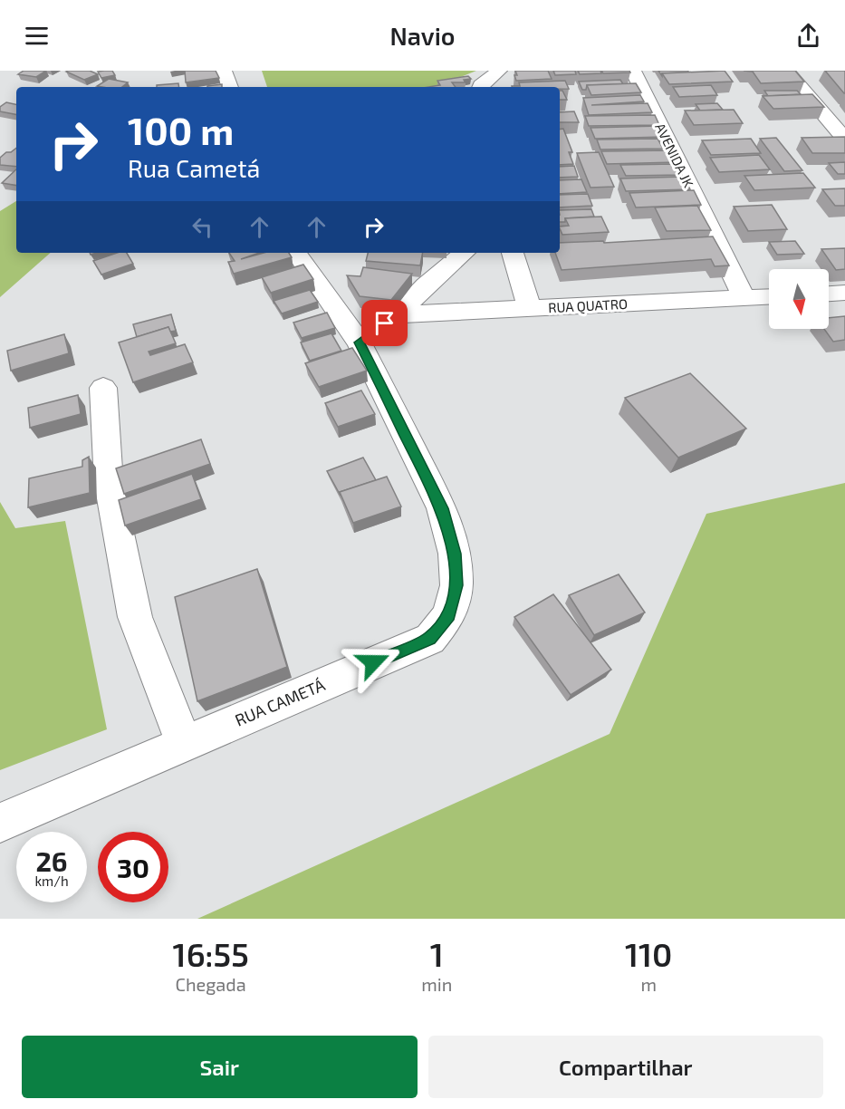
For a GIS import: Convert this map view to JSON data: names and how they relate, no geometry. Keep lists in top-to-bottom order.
{
  "streets": {
    "street": ["AVENIDA JK", "RUA QUATRO", "RUA CAMETÁ"]
  },
  "crossings": [
    ["AVENIDA JK", "RUA QUATRO"]
  ],
  "north": "bottom",
  "page": {
    "header": "Navio",
    "turn": ["100 m", "Rua Cametá"],
    "speed": "26 km/h",
    "limit": "30",
    "eta": [
      "16:55",
      "Chegada",
      "1",
      "min",
      "110",
      "m"
    ],
    "buttons": ["Sair", "Compartilhar"]
  }
}
